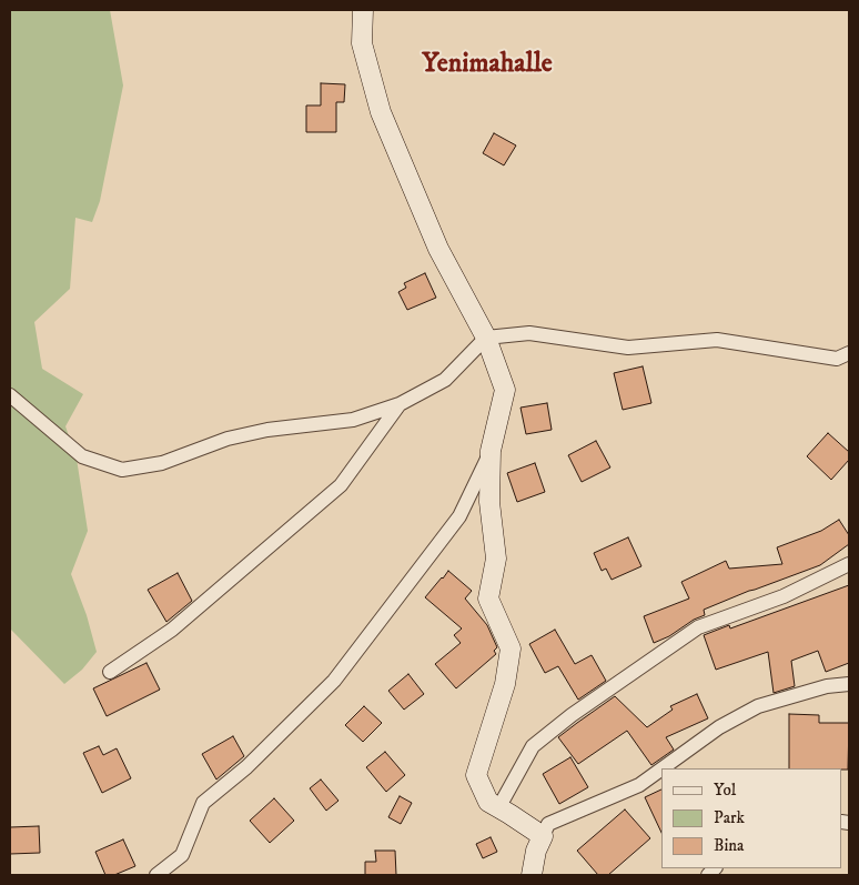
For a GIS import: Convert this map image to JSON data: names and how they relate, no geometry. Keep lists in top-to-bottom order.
{
  "districts": ["Yenimahalle"],
  "legend": ["Yol", "Park", "Bina"]
}
